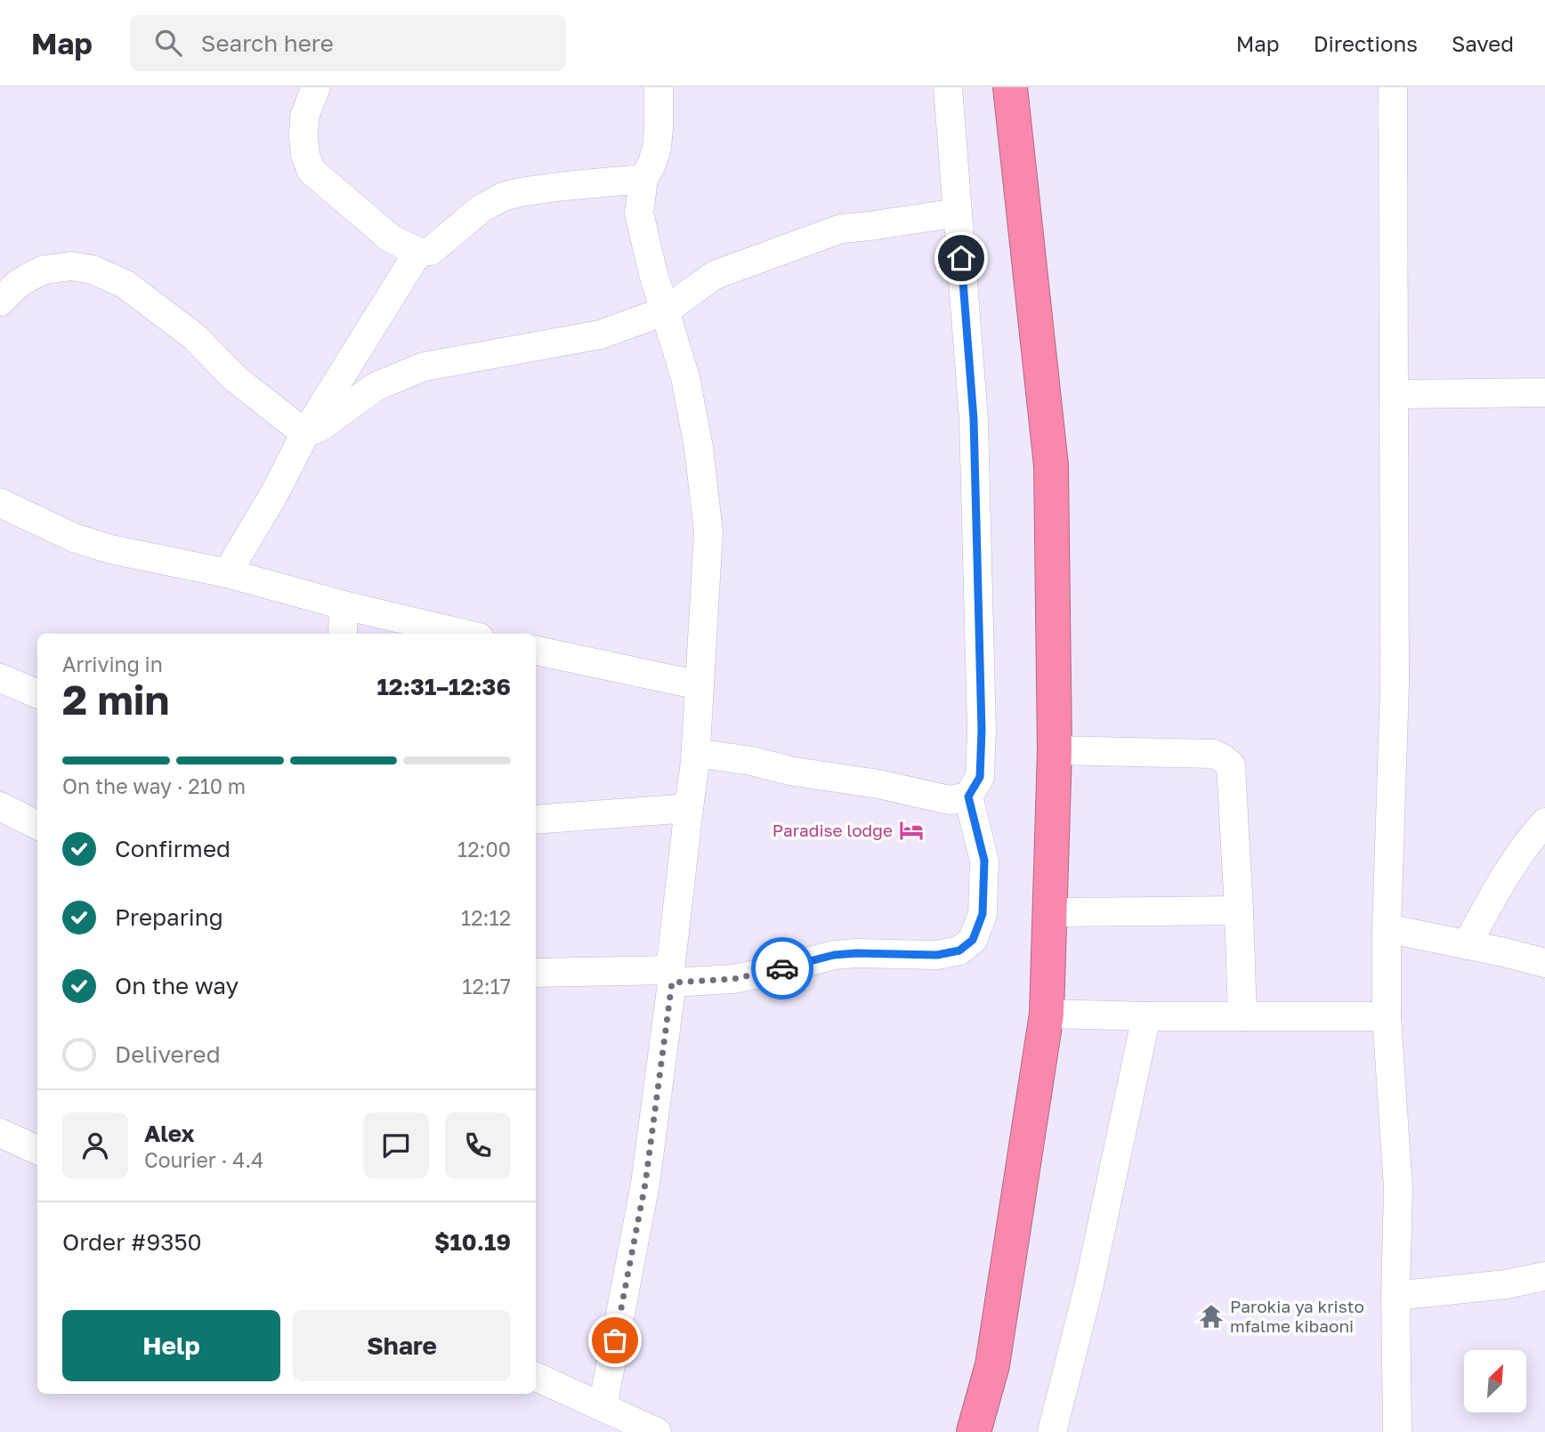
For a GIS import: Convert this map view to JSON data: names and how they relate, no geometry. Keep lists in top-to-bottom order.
{
  "places": {
    "hotel": ["Paradise lodge"],
    "temple": ["Parokia ya kristo mfalme kibaoni"]
  },
  "north": "top right",
  "page": {
    "header": "Map",
    "search": "Search here",
    "nav": ["Map", "Directions", "Saved"],
    "heading": ["2 min", "Arriving in", "12:31–12:36"],
    "panel": [
      "Alex",
      "Courier · 4.4",
      "Order #9350",
      "$10.19"
    ],
    "bar": "On the way · 210 m",
    "list": [
      ["Confirmed", "12:00"],
      ["Preparing", "12:12"],
      ["On the way", "12:17"],
      "Delivered"
    ],
    "buttons": ["Help", "Share"]
  }
}
